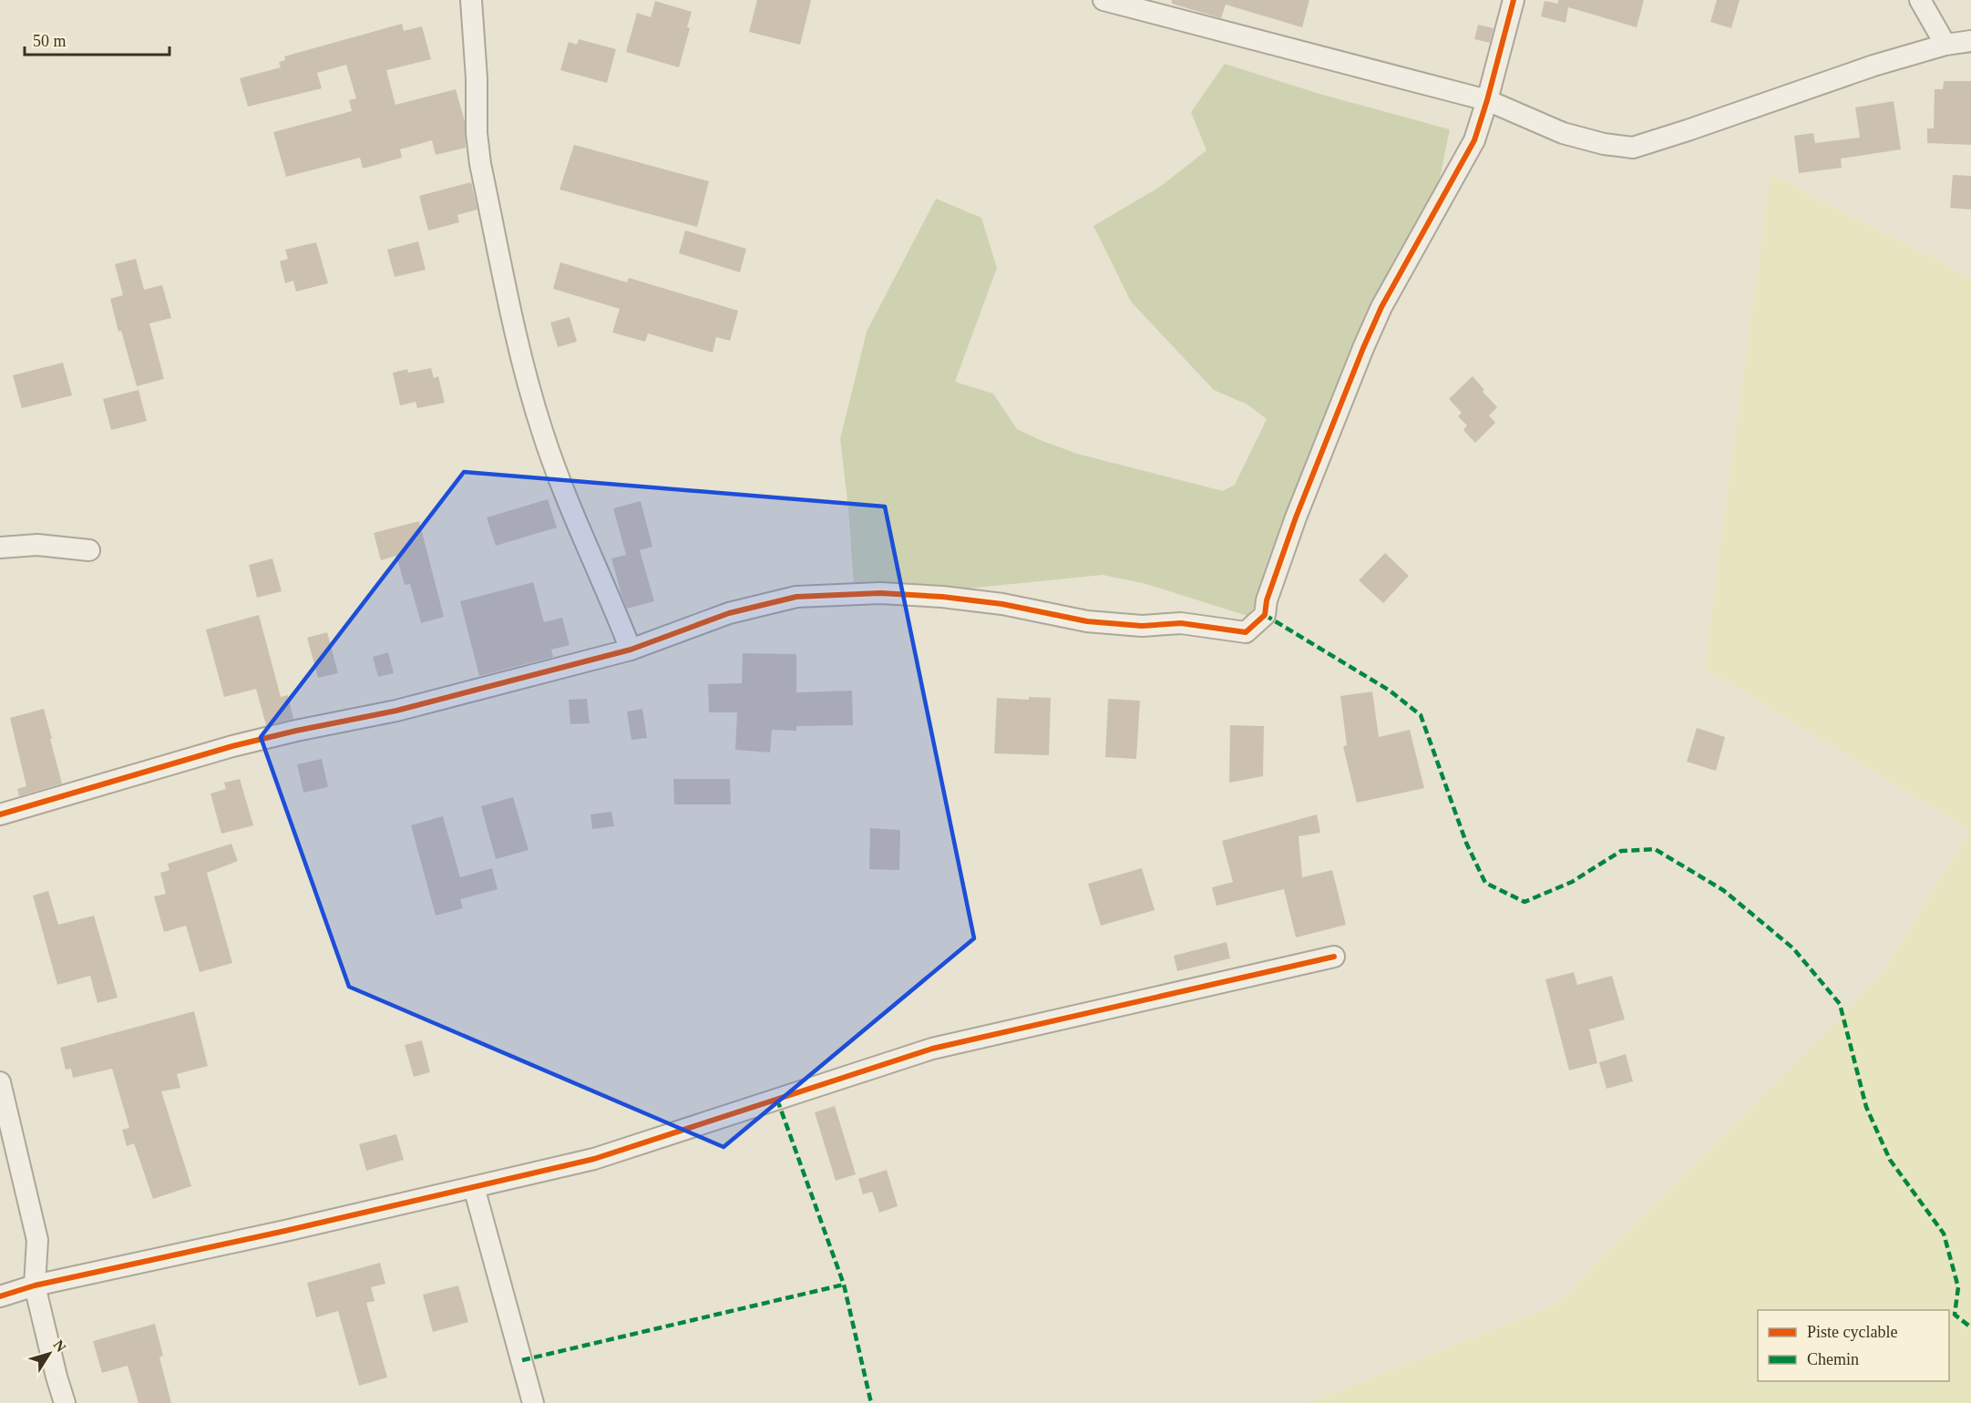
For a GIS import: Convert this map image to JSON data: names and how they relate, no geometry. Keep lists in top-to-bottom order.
{
  "legend": ["Piste cyclable", "Chemin"],
  "scale_bar": "50 m",
  "north": "top right"
}
